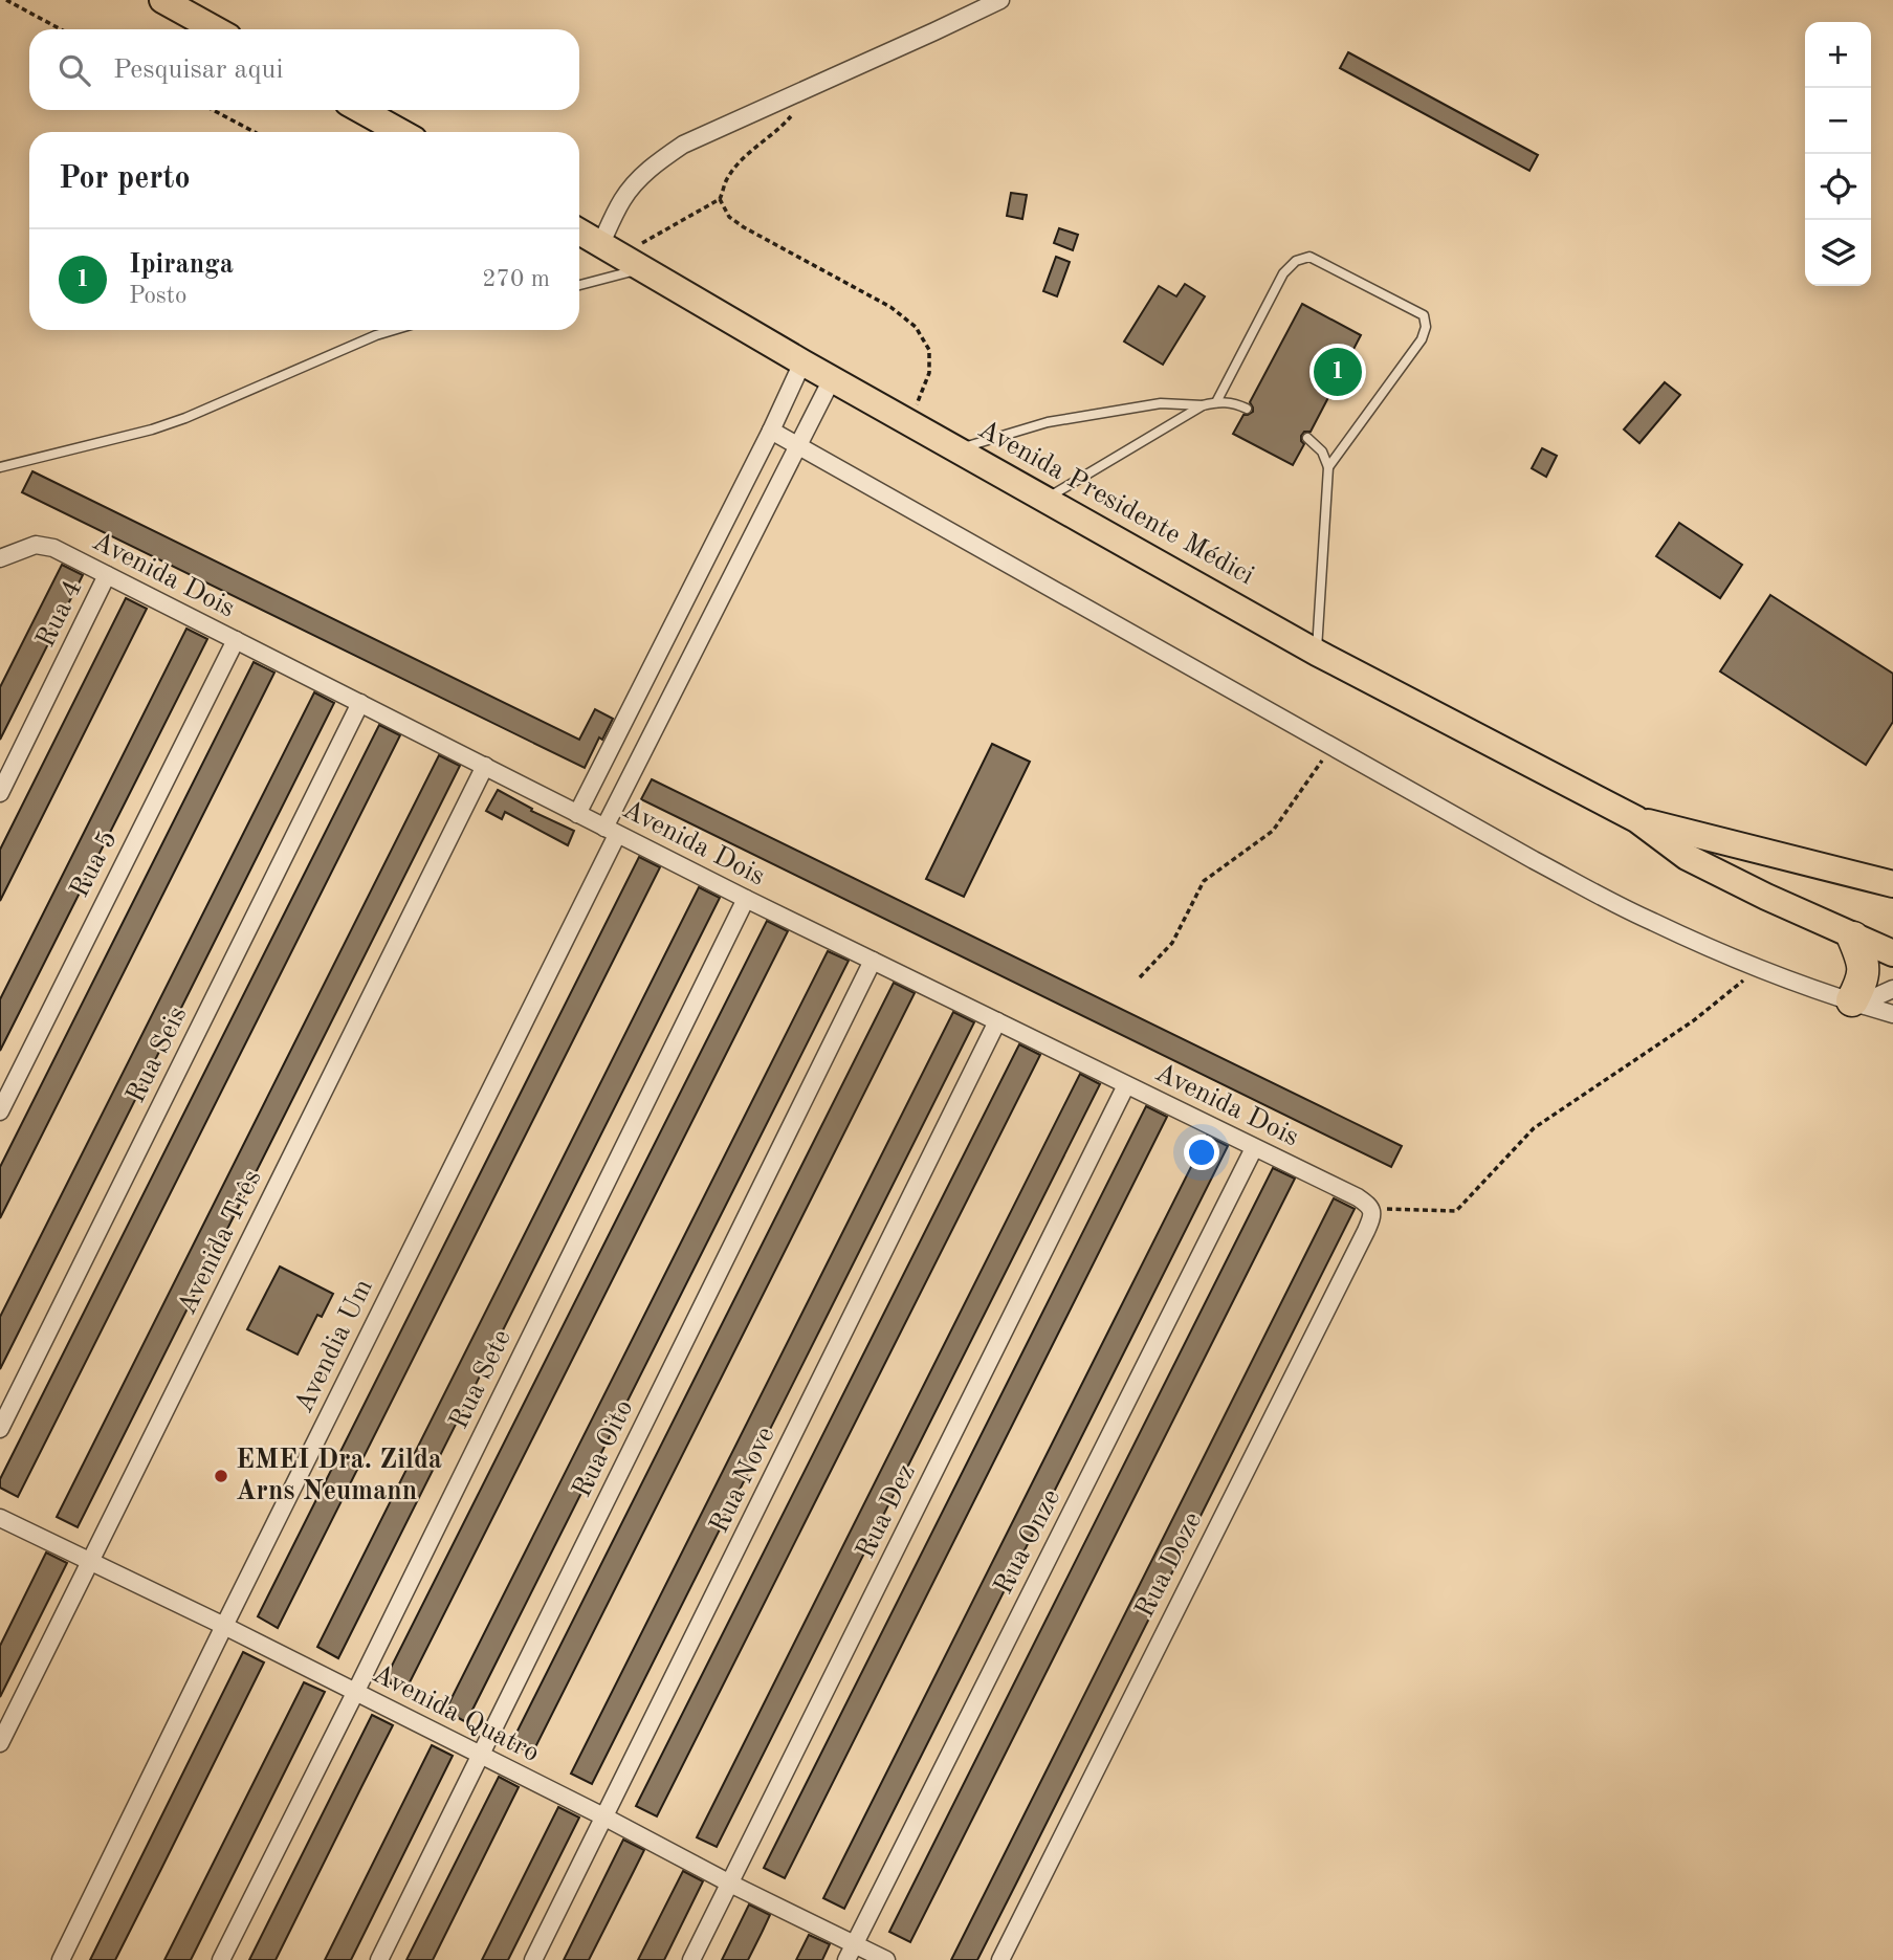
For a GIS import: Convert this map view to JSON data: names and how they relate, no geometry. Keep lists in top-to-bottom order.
{
  "streets": {
    "main road": ["Avenida Presidente Médici"],
    "street": [
      "Avenida Dois",
      "Rua 4",
      "Rua 5",
      "Rua Seis",
      "Avenida Três",
      "Avendia Um",
      "Rua Sete",
      "Rua Oito",
      "Rua Nove",
      "Rua Dez",
      "Rua Onze",
      "Rua Doze",
      "Avenida Quatro"
    ]
  },
  "crossings": [
    ["Avenida Presidente Médici", "Avendia Um"],
    ["Avenida Dois", "Rua 4"],
    ["Avenida Dois", "Rua 5"],
    ["Avenida Dois", "Rua Seis"],
    ["Avenida Dois", "Avenida Três"],
    ["Avenida Dois", "Avendia Um"],
    ["Avenida Dois", "Rua Sete"],
    ["Avenida Dois", "Rua Oito"],
    ["Avenida Dois", "Rua Nove"],
    ["Avenida Dois", "Rua Dez"],
    ["Avenida Dois", "Rua Onze"],
    ["Avenida Dois", "Rua Doze"],
    ["Avenida Três", "Avenida Quatro"],
    ["Avendia Um", "Avenida Quatro"],
    ["Rua Sete", "Avenida Quatro"],
    ["Rua Oito", "Avenida Quatro"],
    ["Rua Nove", "Avenida Quatro"],
    ["Rua Dez", "Avenida Quatro"],
    ["Rua Onze", "Avenida Quatro"]
  ],
  "places": ["EMEI Dra. Zilda Arns Neumann"],
  "page": {
    "map_buttons": ["+", "−"],
    "search": "Pesquisar aqui",
    "heading": "Por perto",
    "list": [
      {
        "mark": "1",
        "name": "Ipiranga",
        "note": "Posto",
        "value": "270 m"
      }
    ],
    "pins": "1"
  }
}
